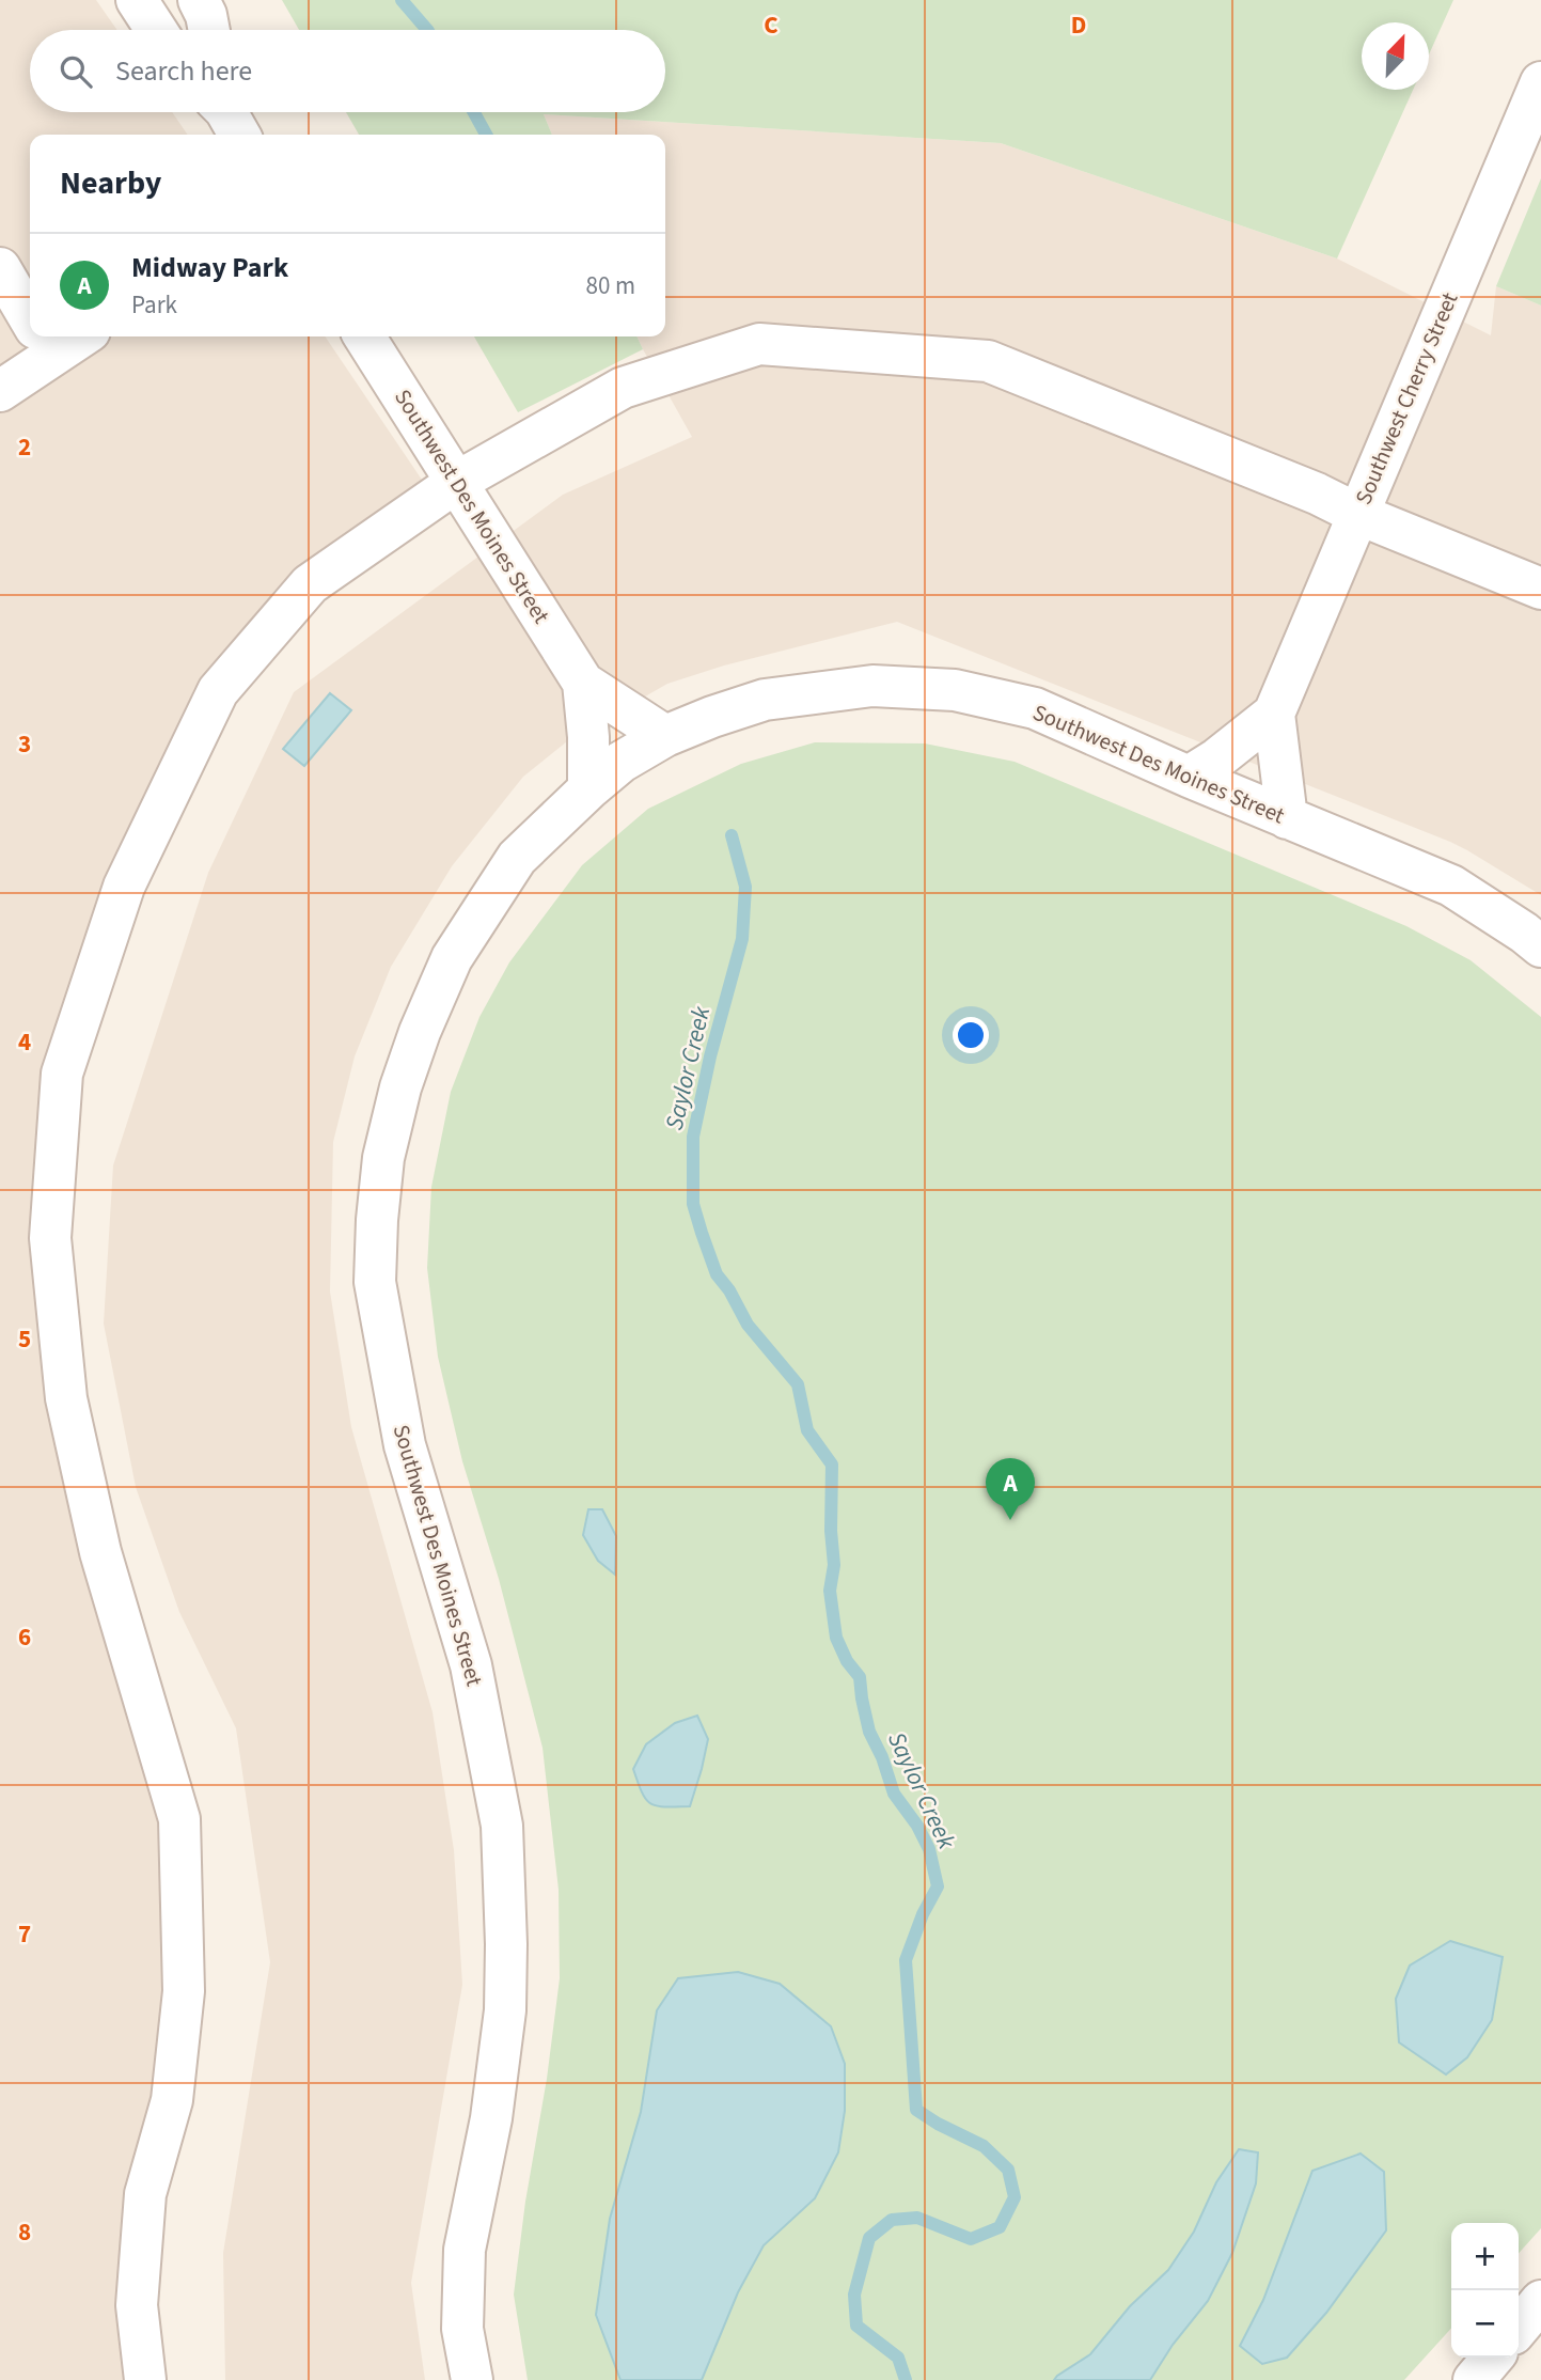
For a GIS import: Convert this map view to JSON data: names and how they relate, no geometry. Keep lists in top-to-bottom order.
{
  "streets": {
    "street": ["Southwest Cherry Street", "Southwest Des Moines Street"]
  },
  "crossings": [
    ["Southwest Cherry Street", "Southwest Des Moines Street"]
  ],
  "water": ["Saylor Creek"],
  "north": "top right",
  "page": {
    "search": "Search here",
    "heading": "Nearby",
    "list": [
      {
        "mark": "A",
        "name": "Midway Park",
        "note": "Park",
        "value": "80 m"
      }
    ],
    "pins": "A",
    "map_buttons": ["+", "−"]
  },
  "grid": {
    "columns": ["C", "D"],
    "rows": [
      "2",
      "3",
      "4",
      "5",
      "6",
      "7",
      "8"
    ]
  }
}
